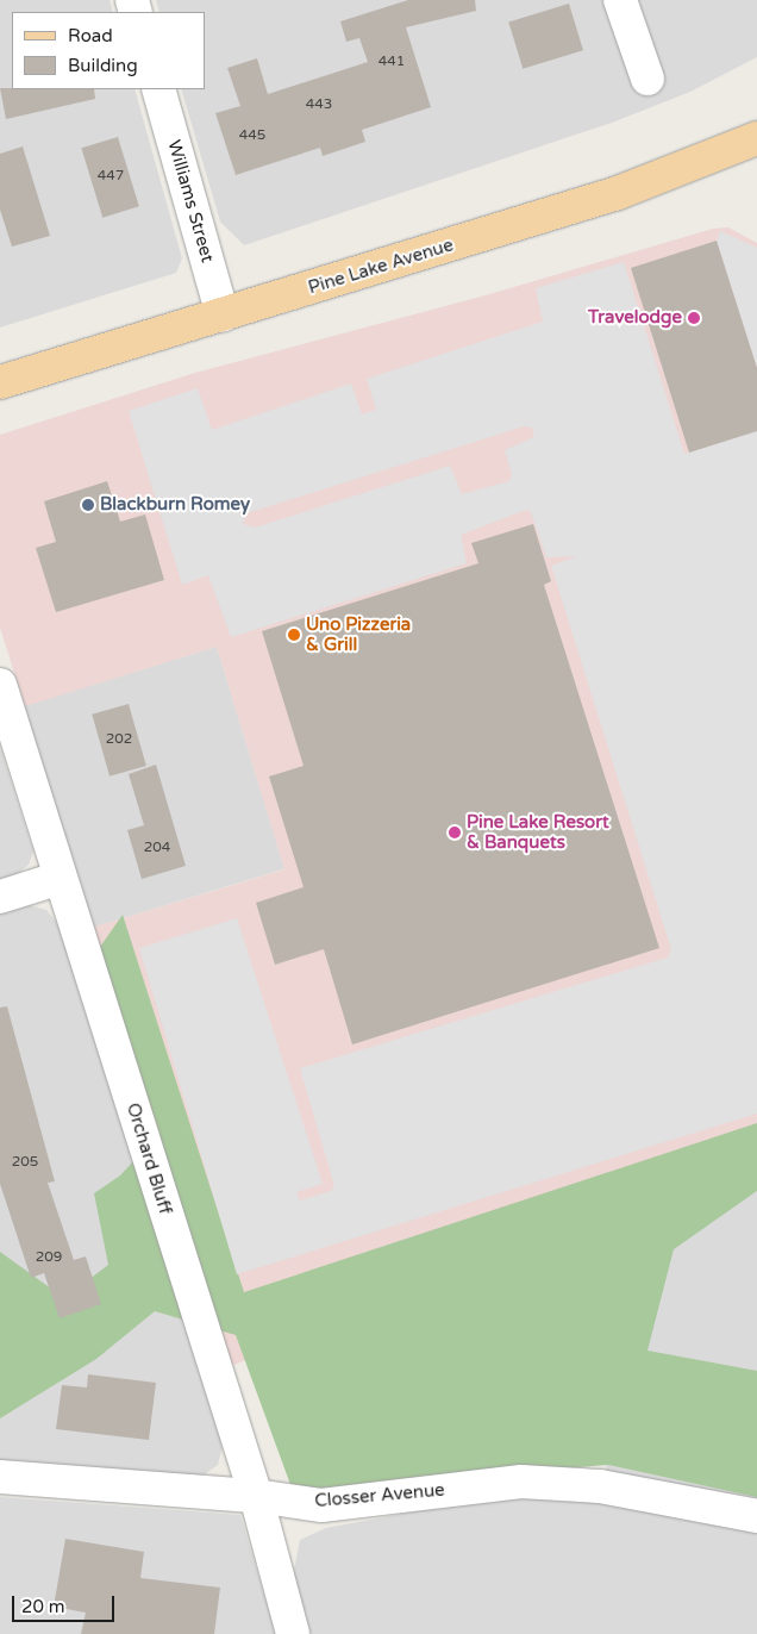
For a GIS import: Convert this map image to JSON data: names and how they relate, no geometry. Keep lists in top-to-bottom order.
{
  "streets": {
    "main road": ["Pine Lake Avenue"],
    "street": ["Williams Street", "Orchard Bluff", "Closser Avenue"]
  },
  "crossings": [
    ["Williams Street", "Pine Lake Avenue"],
    ["Orchard Bluff", "Closser Avenue"]
  ],
  "places": [
    "Travelodge",
    "Blackburn Romey",
    "Uno Pizzeria & Grill",
    "Pine Lake Resort & Banquets"
  ],
  "house_numbers": [
    "441",
    "443",
    "445",
    "447",
    "202",
    "204",
    "205",
    "209"
  ],
  "legend": ["Road", "Building"],
  "scale_bar": "20 m"
}
